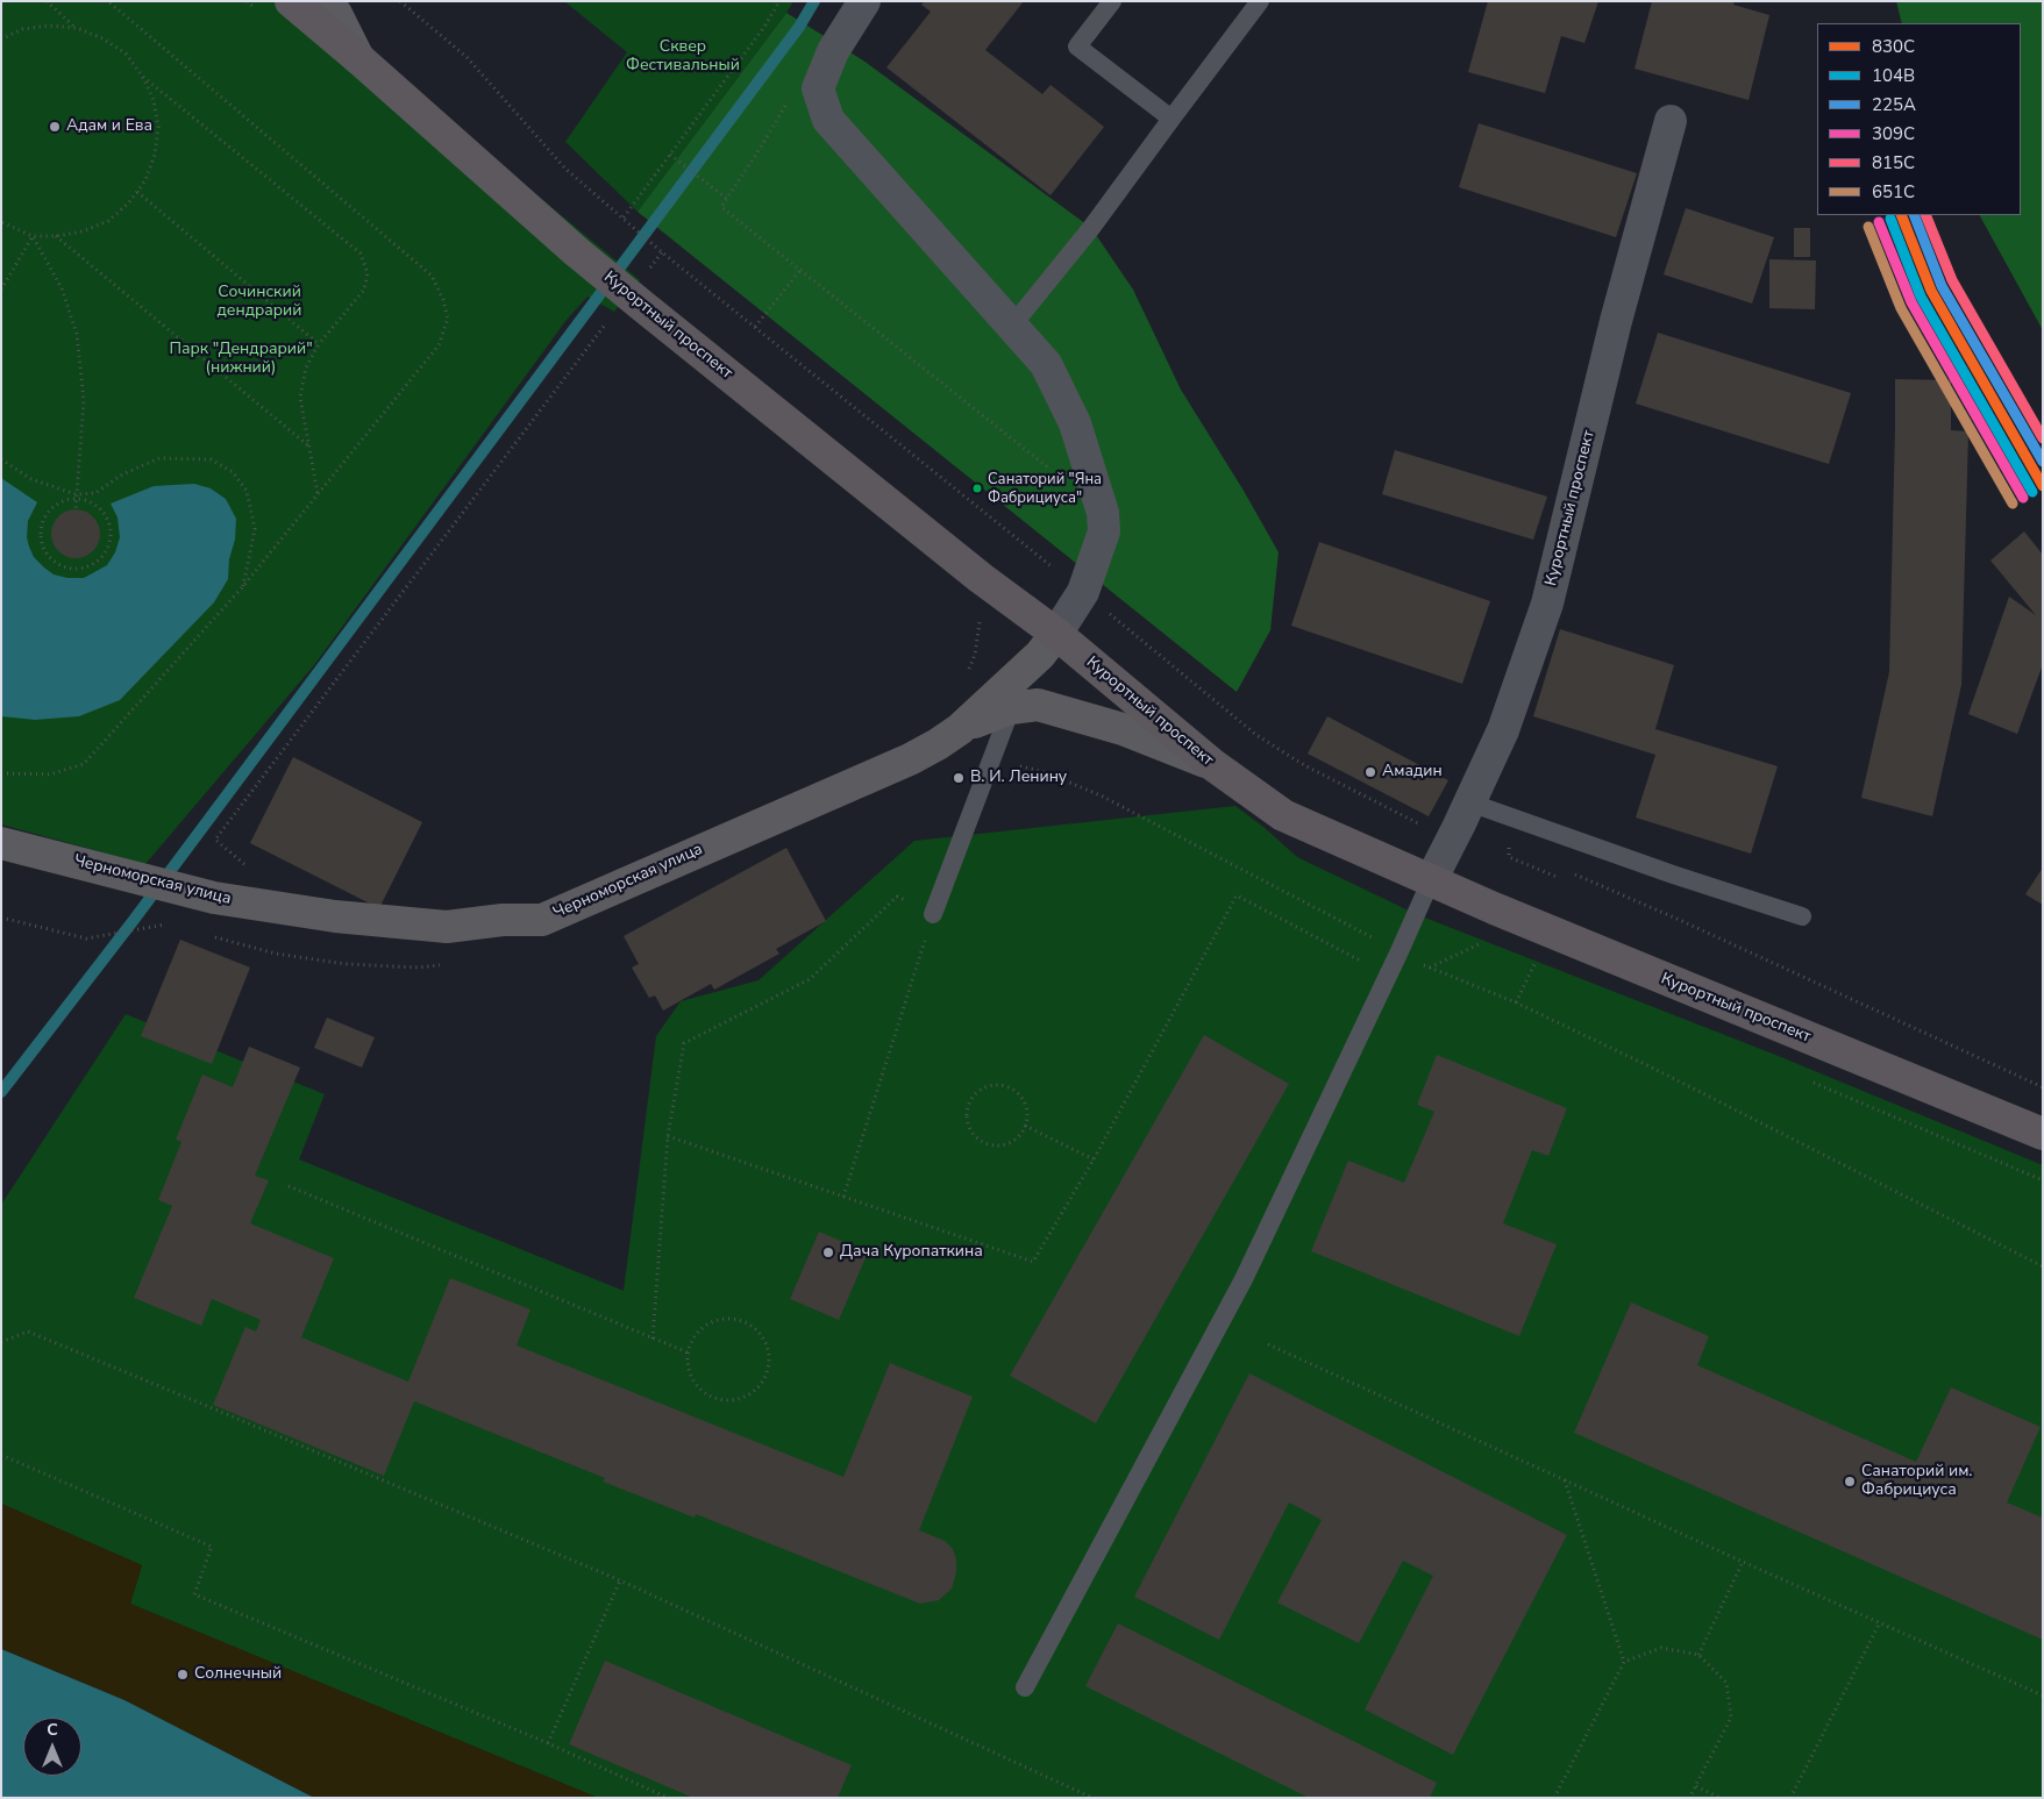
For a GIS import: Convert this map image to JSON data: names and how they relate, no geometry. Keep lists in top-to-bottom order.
{
  "streets": {
    "main road": ["Курортный проспект", "Черноморская улица"]
  },
  "crossings": [
    ["Курортный проспект", "Черноморская улица"]
  ],
  "parks": ["Сквер Фестивальный", "Сочинский дендрарий", "Парк \"Дендрарий\" (нижний)"],
  "places": [
    "Адам и Ева",
    "Санаторий \"Яна Фабрициуса\"",
    "Амадин",
    "В. И. Ленину",
    "Дача Куропаткина",
    "Санаторий им. Фабрициуса",
    "Солнечный"
  ],
  "lines": [
    "transit line 830С",
    "transit line 225А",
    "transit line 815С",
    "transit line 104В",
    "transit line 309С",
    "transit line 651С"
  ],
  "legend": [
    "830С",
    "104В",
    "225А",
    "309С",
    "815С",
    "651С"
  ],
  "north": "top"
}
